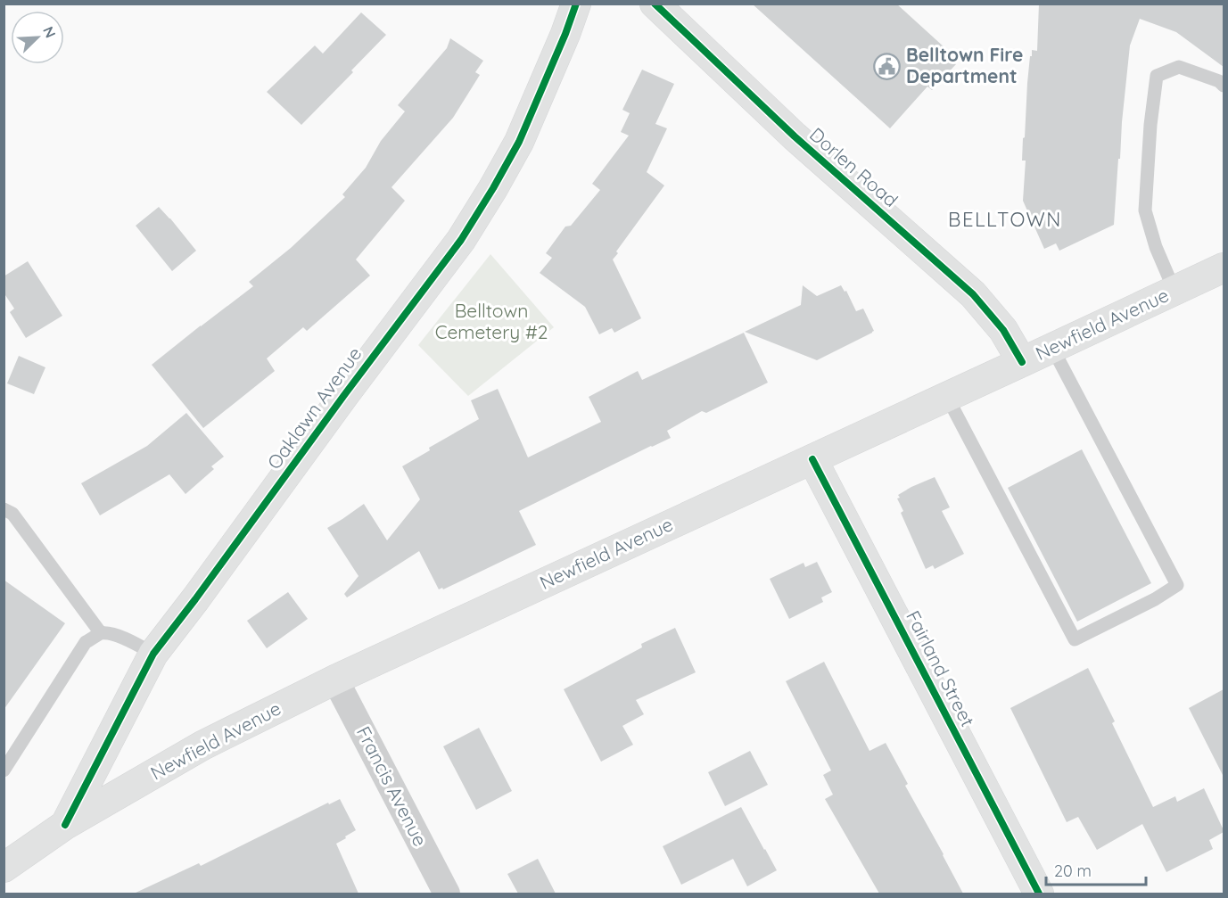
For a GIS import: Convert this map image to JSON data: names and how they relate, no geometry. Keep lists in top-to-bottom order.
{
  "streets": {
    "street": [
      "Dorlen Road",
      "Newfield Avenue",
      "Oaklawn Avenue",
      "Fairland Street",
      "Francis Avenue"
    ]
  },
  "crossings": [
    ["Dorlen Road", "Newfield Avenue"],
    ["Newfield Avenue", "Oaklawn Avenue"],
    ["Newfield Avenue", "Fairland Street"],
    ["Newfield Avenue", "Francis Avenue"]
  ],
  "districts": ["BELLTOWN"],
  "parks": ["Belltown Cemetery #2"],
  "places": {
    "public building": ["Belltown Fire Department"]
  },
  "scale_bar": "20 m",
  "north": "top right"
}
